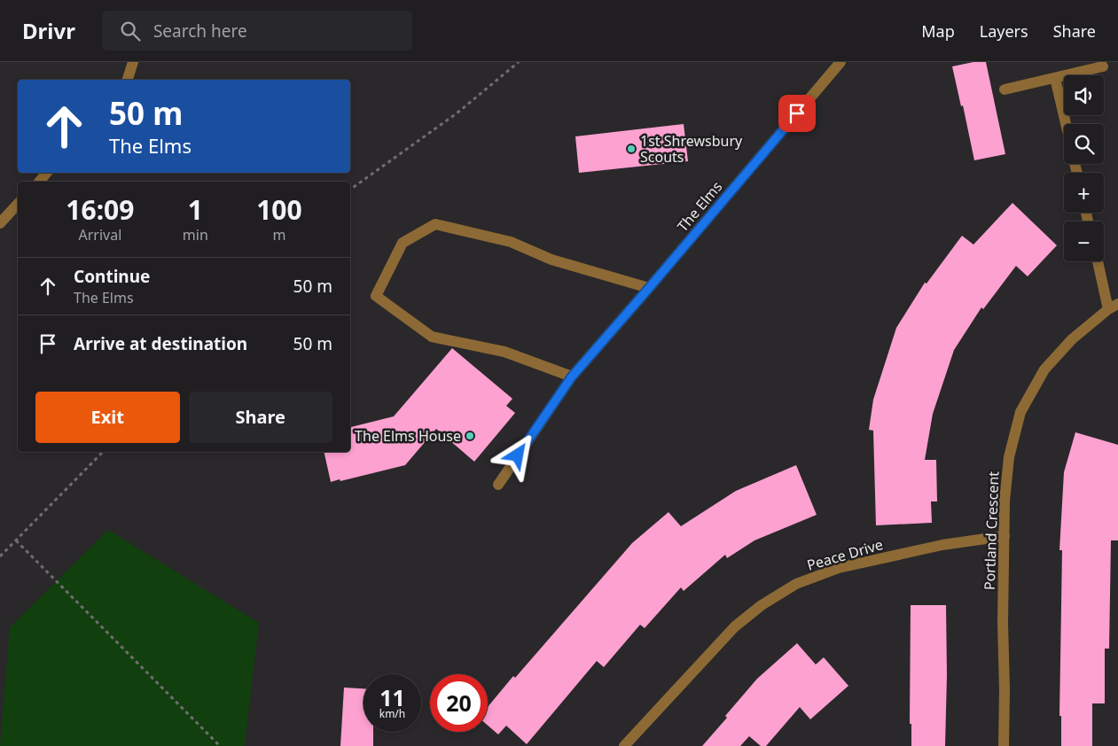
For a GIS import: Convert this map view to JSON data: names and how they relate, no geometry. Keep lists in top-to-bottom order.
{
  "streets": {
    "street": ["The Elms", "Portland Crescent", "Peace Drive"]
  },
  "crossings": [
    ["Portland Crescent", "Peace Drive"]
  ],
  "places": ["1st Shrewsbury Scouts", "The Elms House"],
  "page": {
    "header": "Drivr",
    "search": "Search here",
    "nav": ["Map", "Layers", "Share"],
    "map_buttons": ["+", "−"],
    "turn": ["50 m", "The Elms"],
    "eta": [
      "16:09",
      "Arrival",
      "1",
      "min",
      "100",
      "m"
    ],
    "list": [
      {
        "name": "Continue",
        "note": "The Elms",
        "value": "50 m"
      },
      {
        "name": "Arrive at destination",
        "value": "50 m"
      }
    ],
    "buttons": ["Exit", "Share"],
    "speed": "11 km/h",
    "limit": "20"
  }
}
